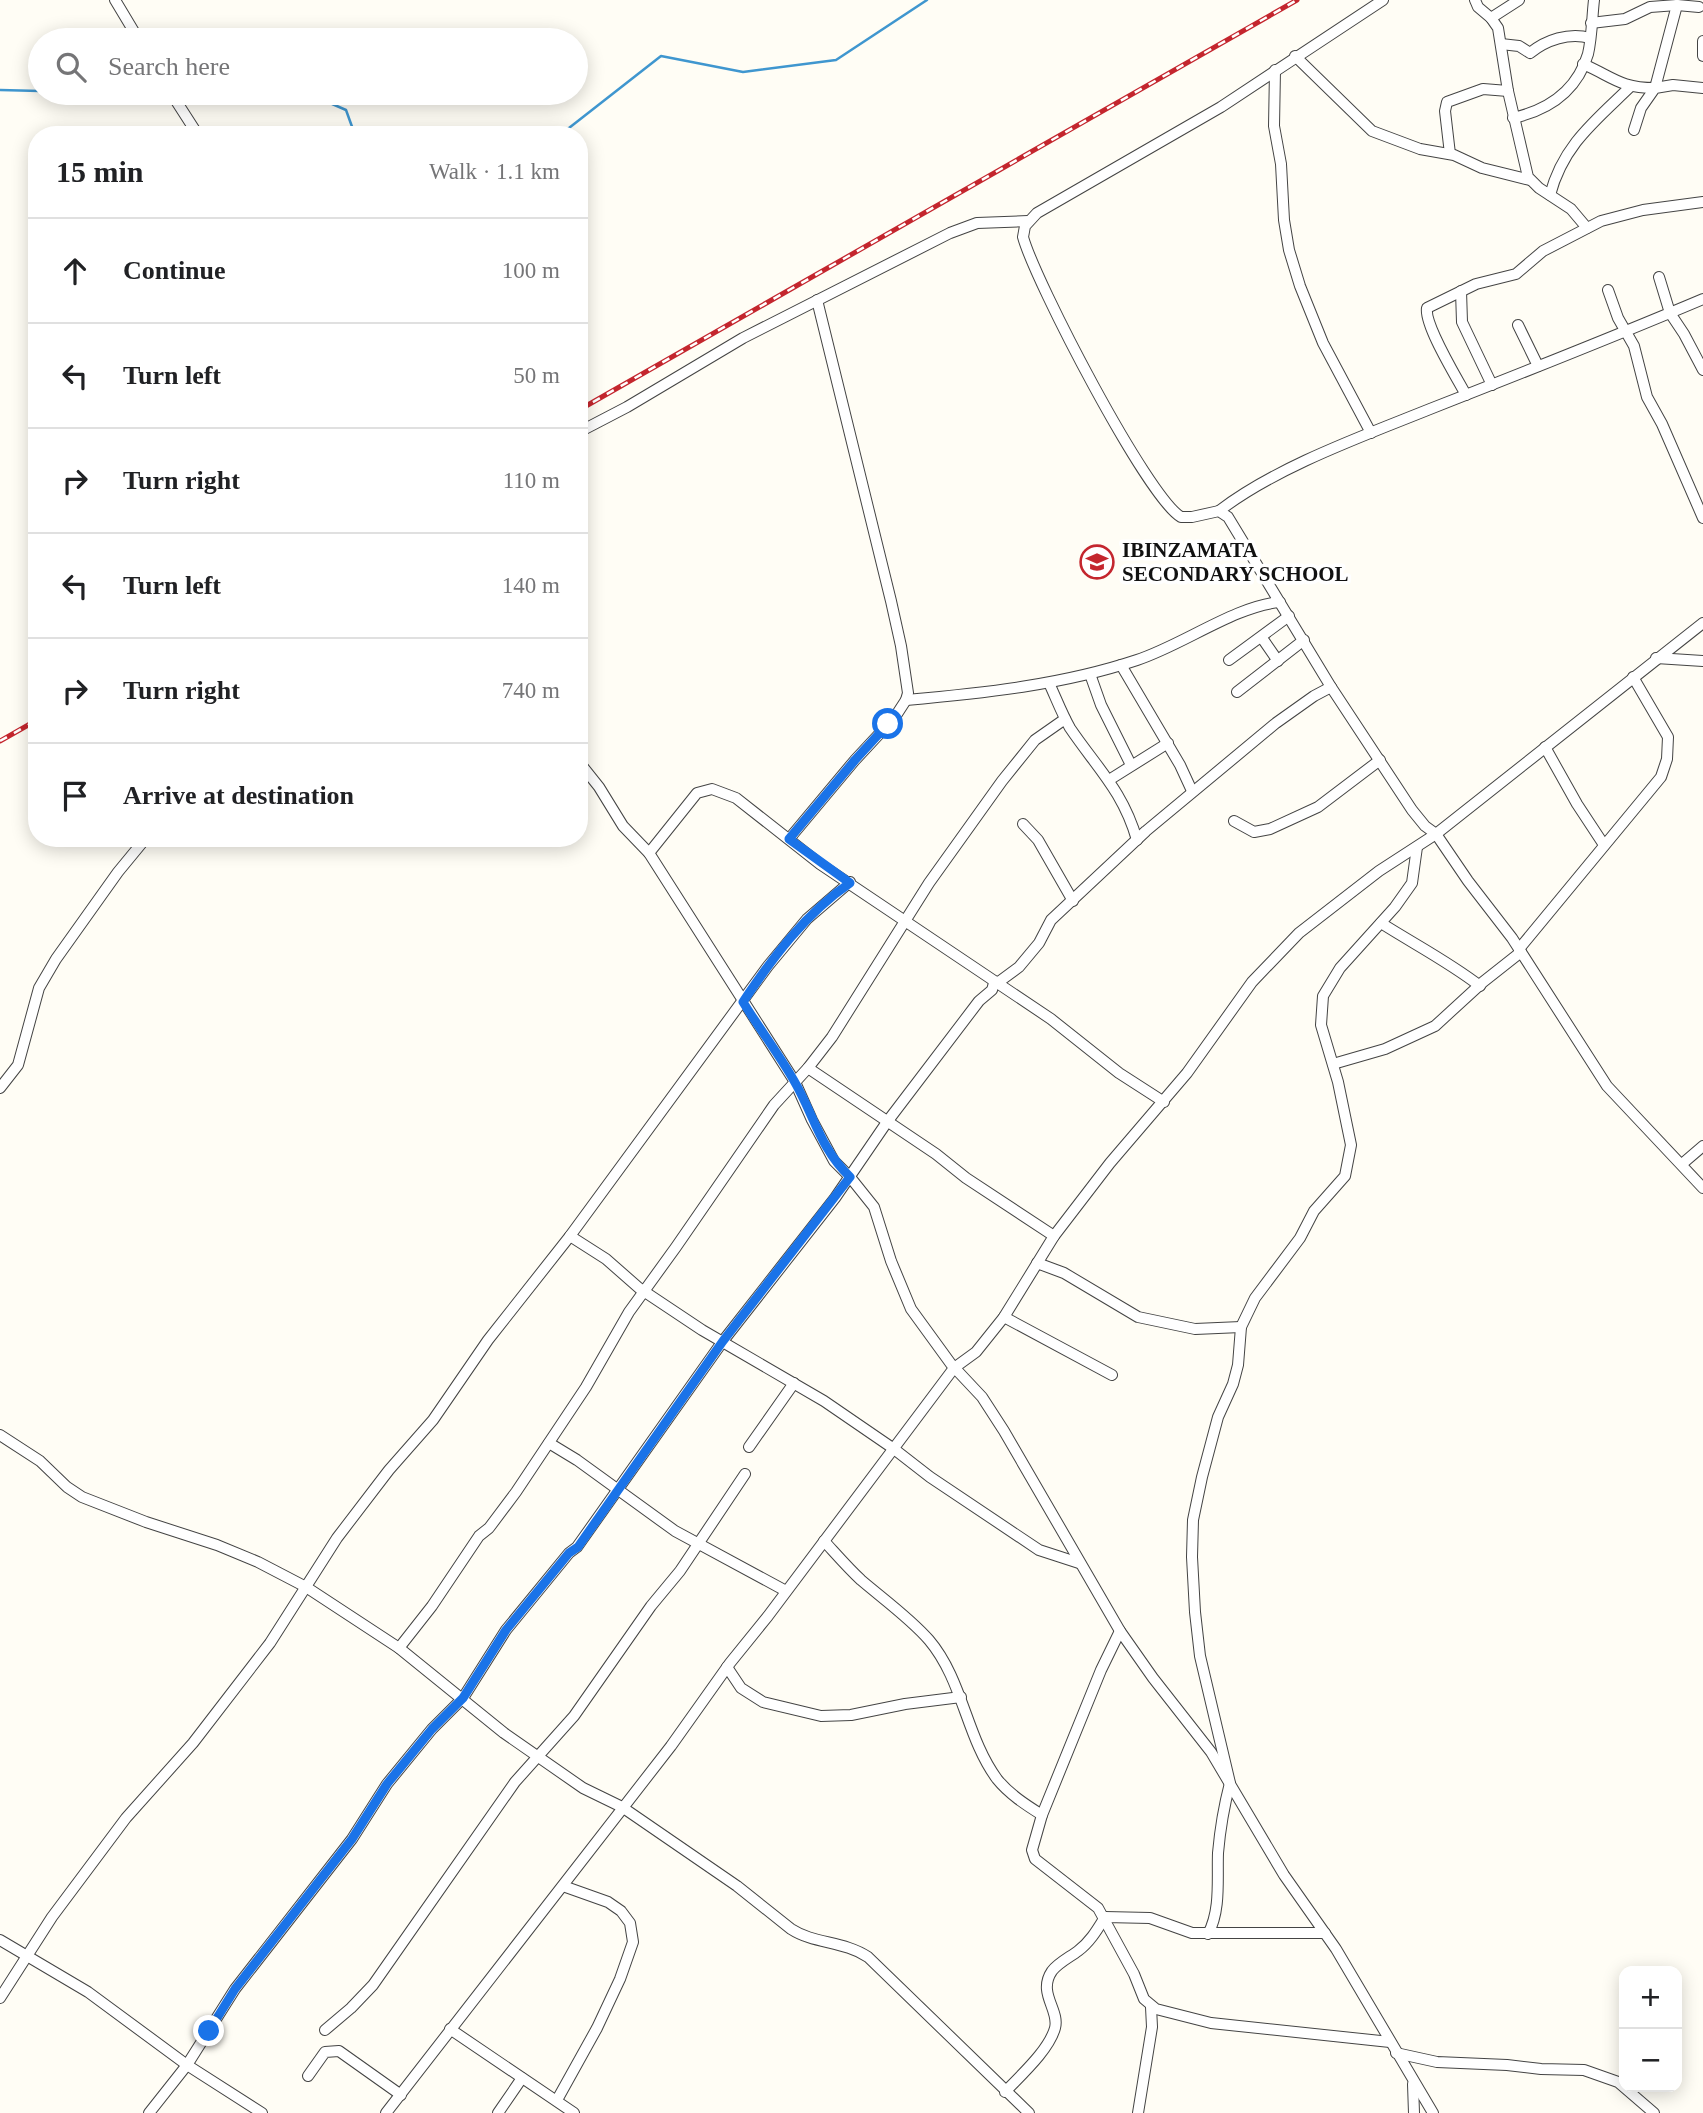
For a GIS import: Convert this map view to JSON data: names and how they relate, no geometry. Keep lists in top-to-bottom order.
{
  "places": {
    "school or university": ["IBINZAMATA SECONDARY SCHOOL"]
  },
  "page": {
    "search": "Search here",
    "heading": ["15 min", "Walk · 1.1 km"],
    "list": [
      ["Continue", "100 m"],
      ["Turn left", "50 m"],
      ["Turn right", "110 m"],
      ["Turn left", "140 m"],
      ["Turn right", "740 m"],
      "Arrive at destination"
    ],
    "map_buttons": ["+", "−"]
  }
}
